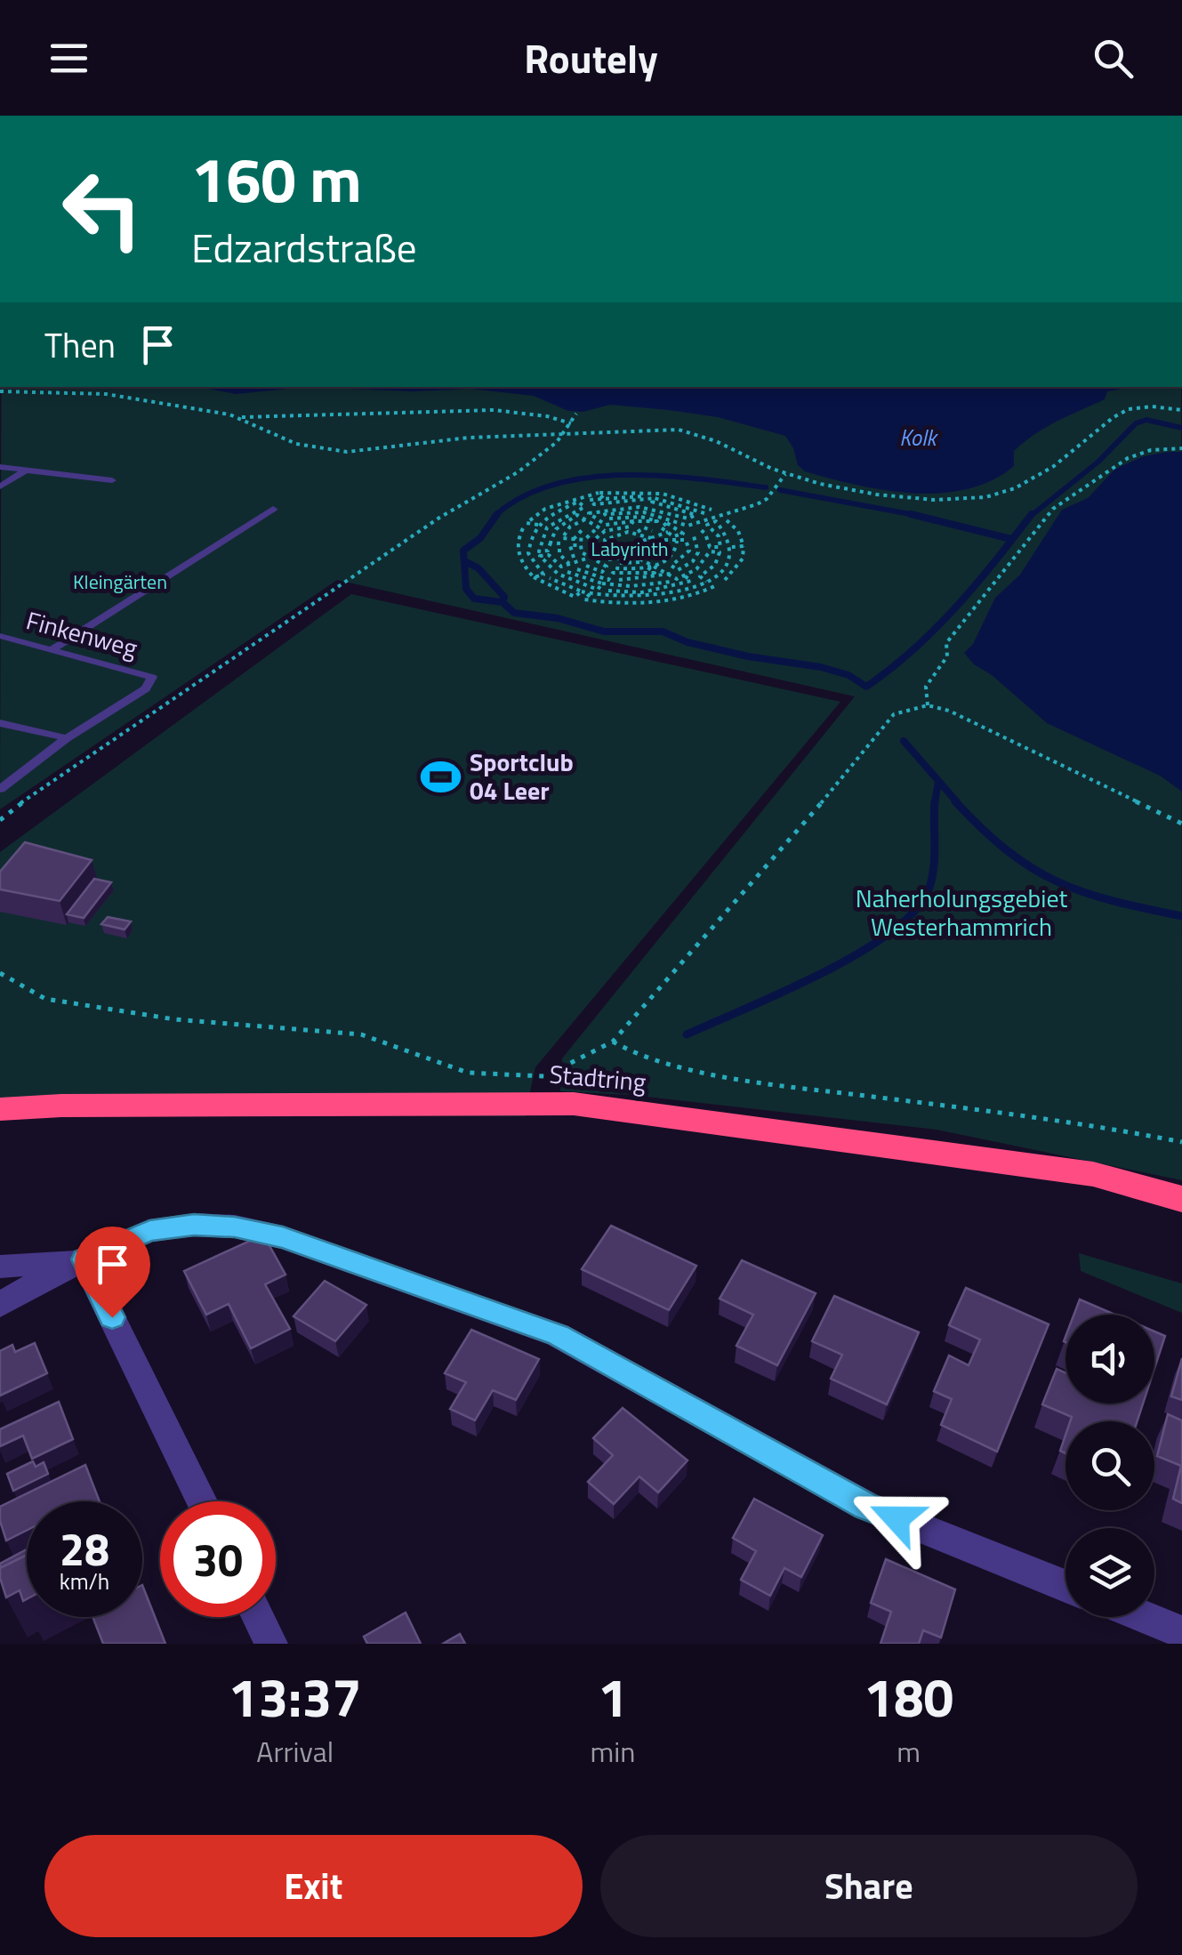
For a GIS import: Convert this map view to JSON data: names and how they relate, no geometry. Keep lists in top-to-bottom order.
{
  "streets": {
    "highway": ["Stadtring"],
    "lane": ["Finkenweg"]
  },
  "water": ["Kolk"],
  "parks": ["Labyrinth", "Kleingärten", "Naherholungsgebiet Westerhammrich"],
  "places": {
    "sports": ["Sportclub 04 Leer"]
  },
  "page": {
    "header": "Routely",
    "turn": ["160 m", "Edzardstraße"],
    "then": "Then",
    "speed": "28 km/h",
    "limit": "30",
    "eta": [
      "13:37",
      "Arrival",
      "1",
      "min",
      "180",
      "m"
    ],
    "buttons": ["Exit", "Share"]
  }
}
